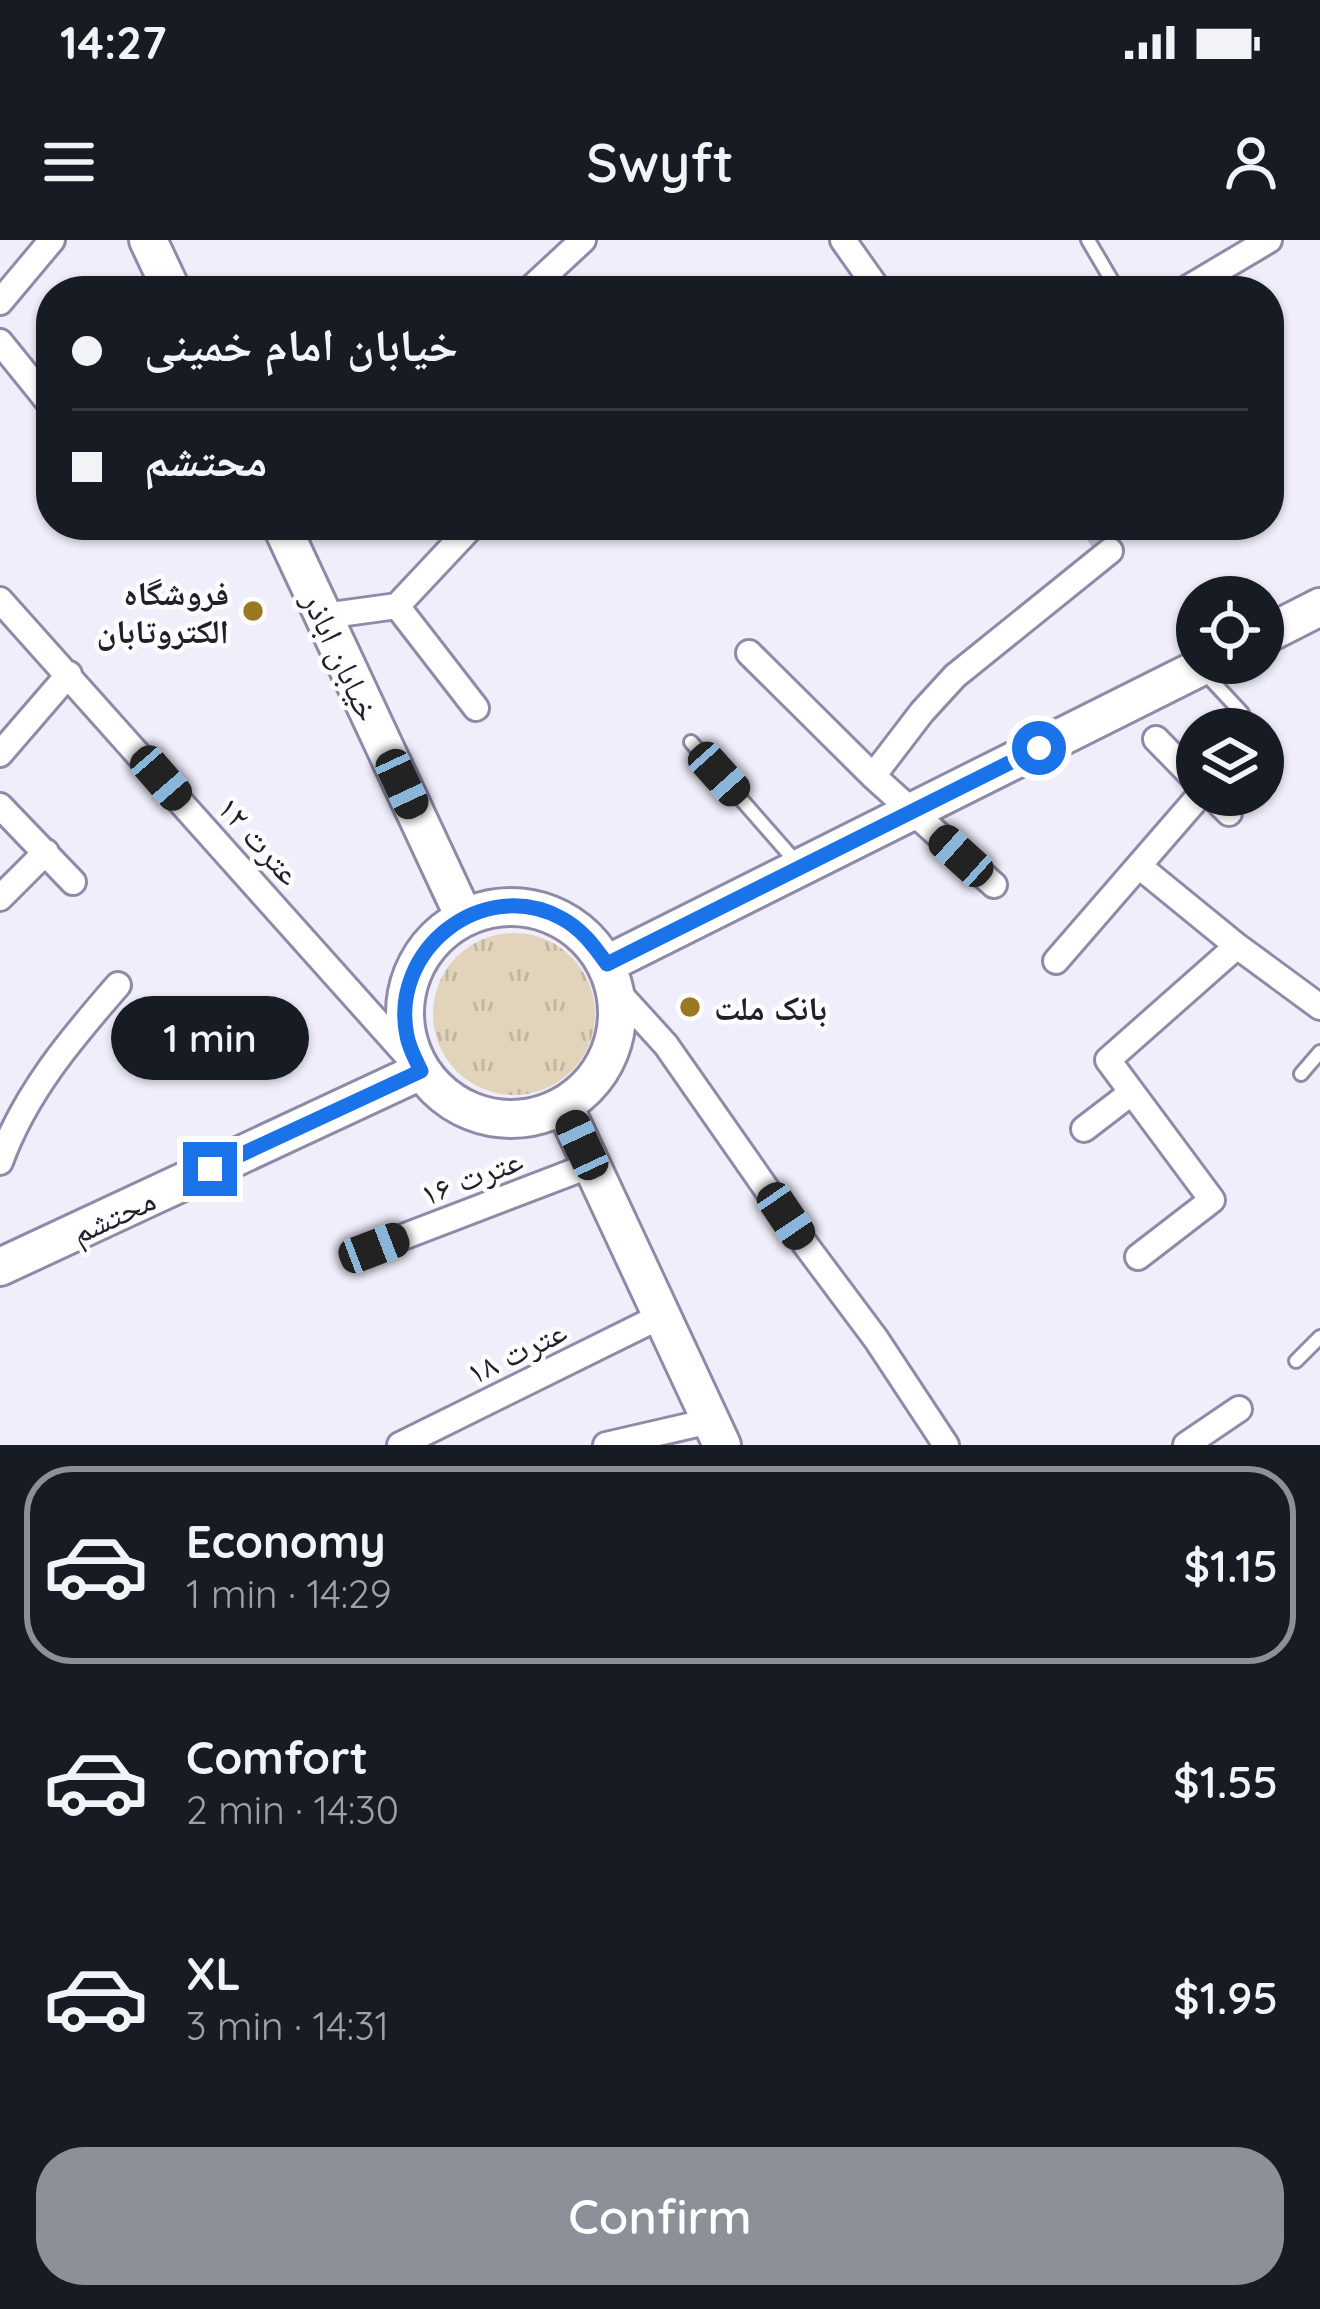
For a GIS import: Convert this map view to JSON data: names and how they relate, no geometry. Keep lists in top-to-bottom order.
{
  "streets": {
    "main road": ["خیابان اباذر", "محتشم"],
    "street": ["عترت ۱۲", "عترت ۱۶", "عترت ۱۸"]
  },
  "crossings": [
    ["خیابان اباذر", "عترت ۱۲"],
    ["خیابان اباذر", "محتشم"],
    ["عترت ۱۲", "محتشم"]
  ],
  "places": ["فروشگاه الکتروتابان", "بانک ملت"],
  "page": {
    "status": "14:27",
    "header": "Swyft",
    "banner": ["خیابان امام خمینی", "محتشم"],
    "bubble": "1 min",
    "list": [
      {
        "name": "Economy",
        "note": "1 min · 14:29",
        "value": "$1.15"
      },
      {
        "name": "Comfort",
        "note": "2 min · 14:30",
        "value": "$1.55"
      },
      {
        "name": "XL",
        "note": "3 min · 14:31",
        "value": "$1.95"
      }
    ],
    "buttons": "Confirm"
  }
}
